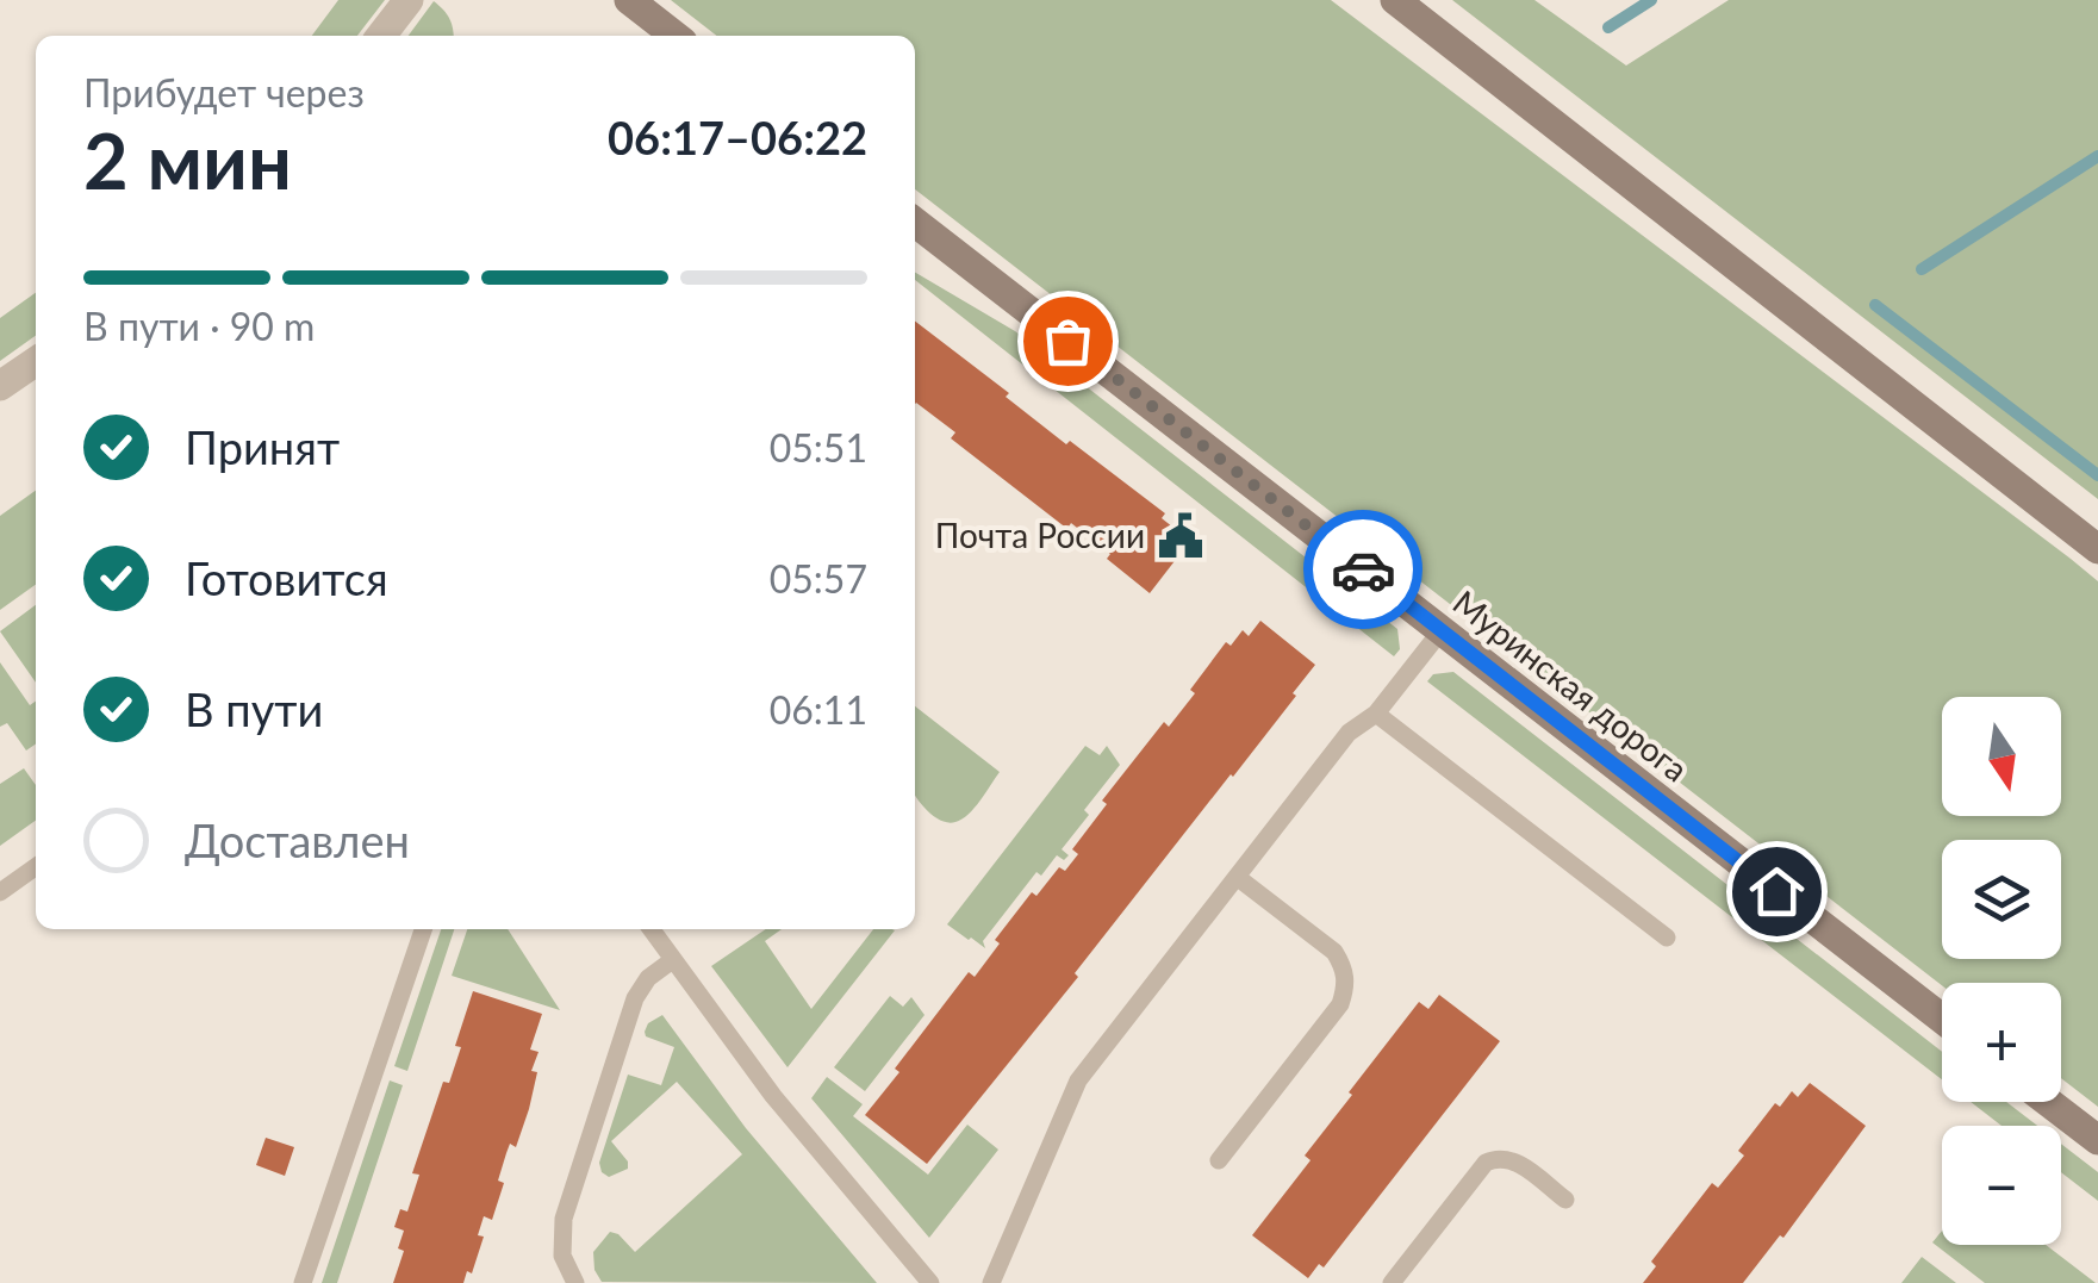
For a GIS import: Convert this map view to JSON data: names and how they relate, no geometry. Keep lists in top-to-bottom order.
{
  "streets": {
    "street": ["Муринская дорога"]
  },
  "places": {
    "public building": ["Почта России"]
  },
  "north": "bottom",
  "page": {
    "heading": ["2 мин", "Прибудет через", "06:17–06:22"],
    "bar": "В пути · 90 m",
    "list": [
      ["Принят", "05:51"],
      ["Готовится", "05:57"],
      ["В пути", "06:11"],
      "Доставлен"
    ],
    "map_buttons": ["+", "−"]
  }
}
